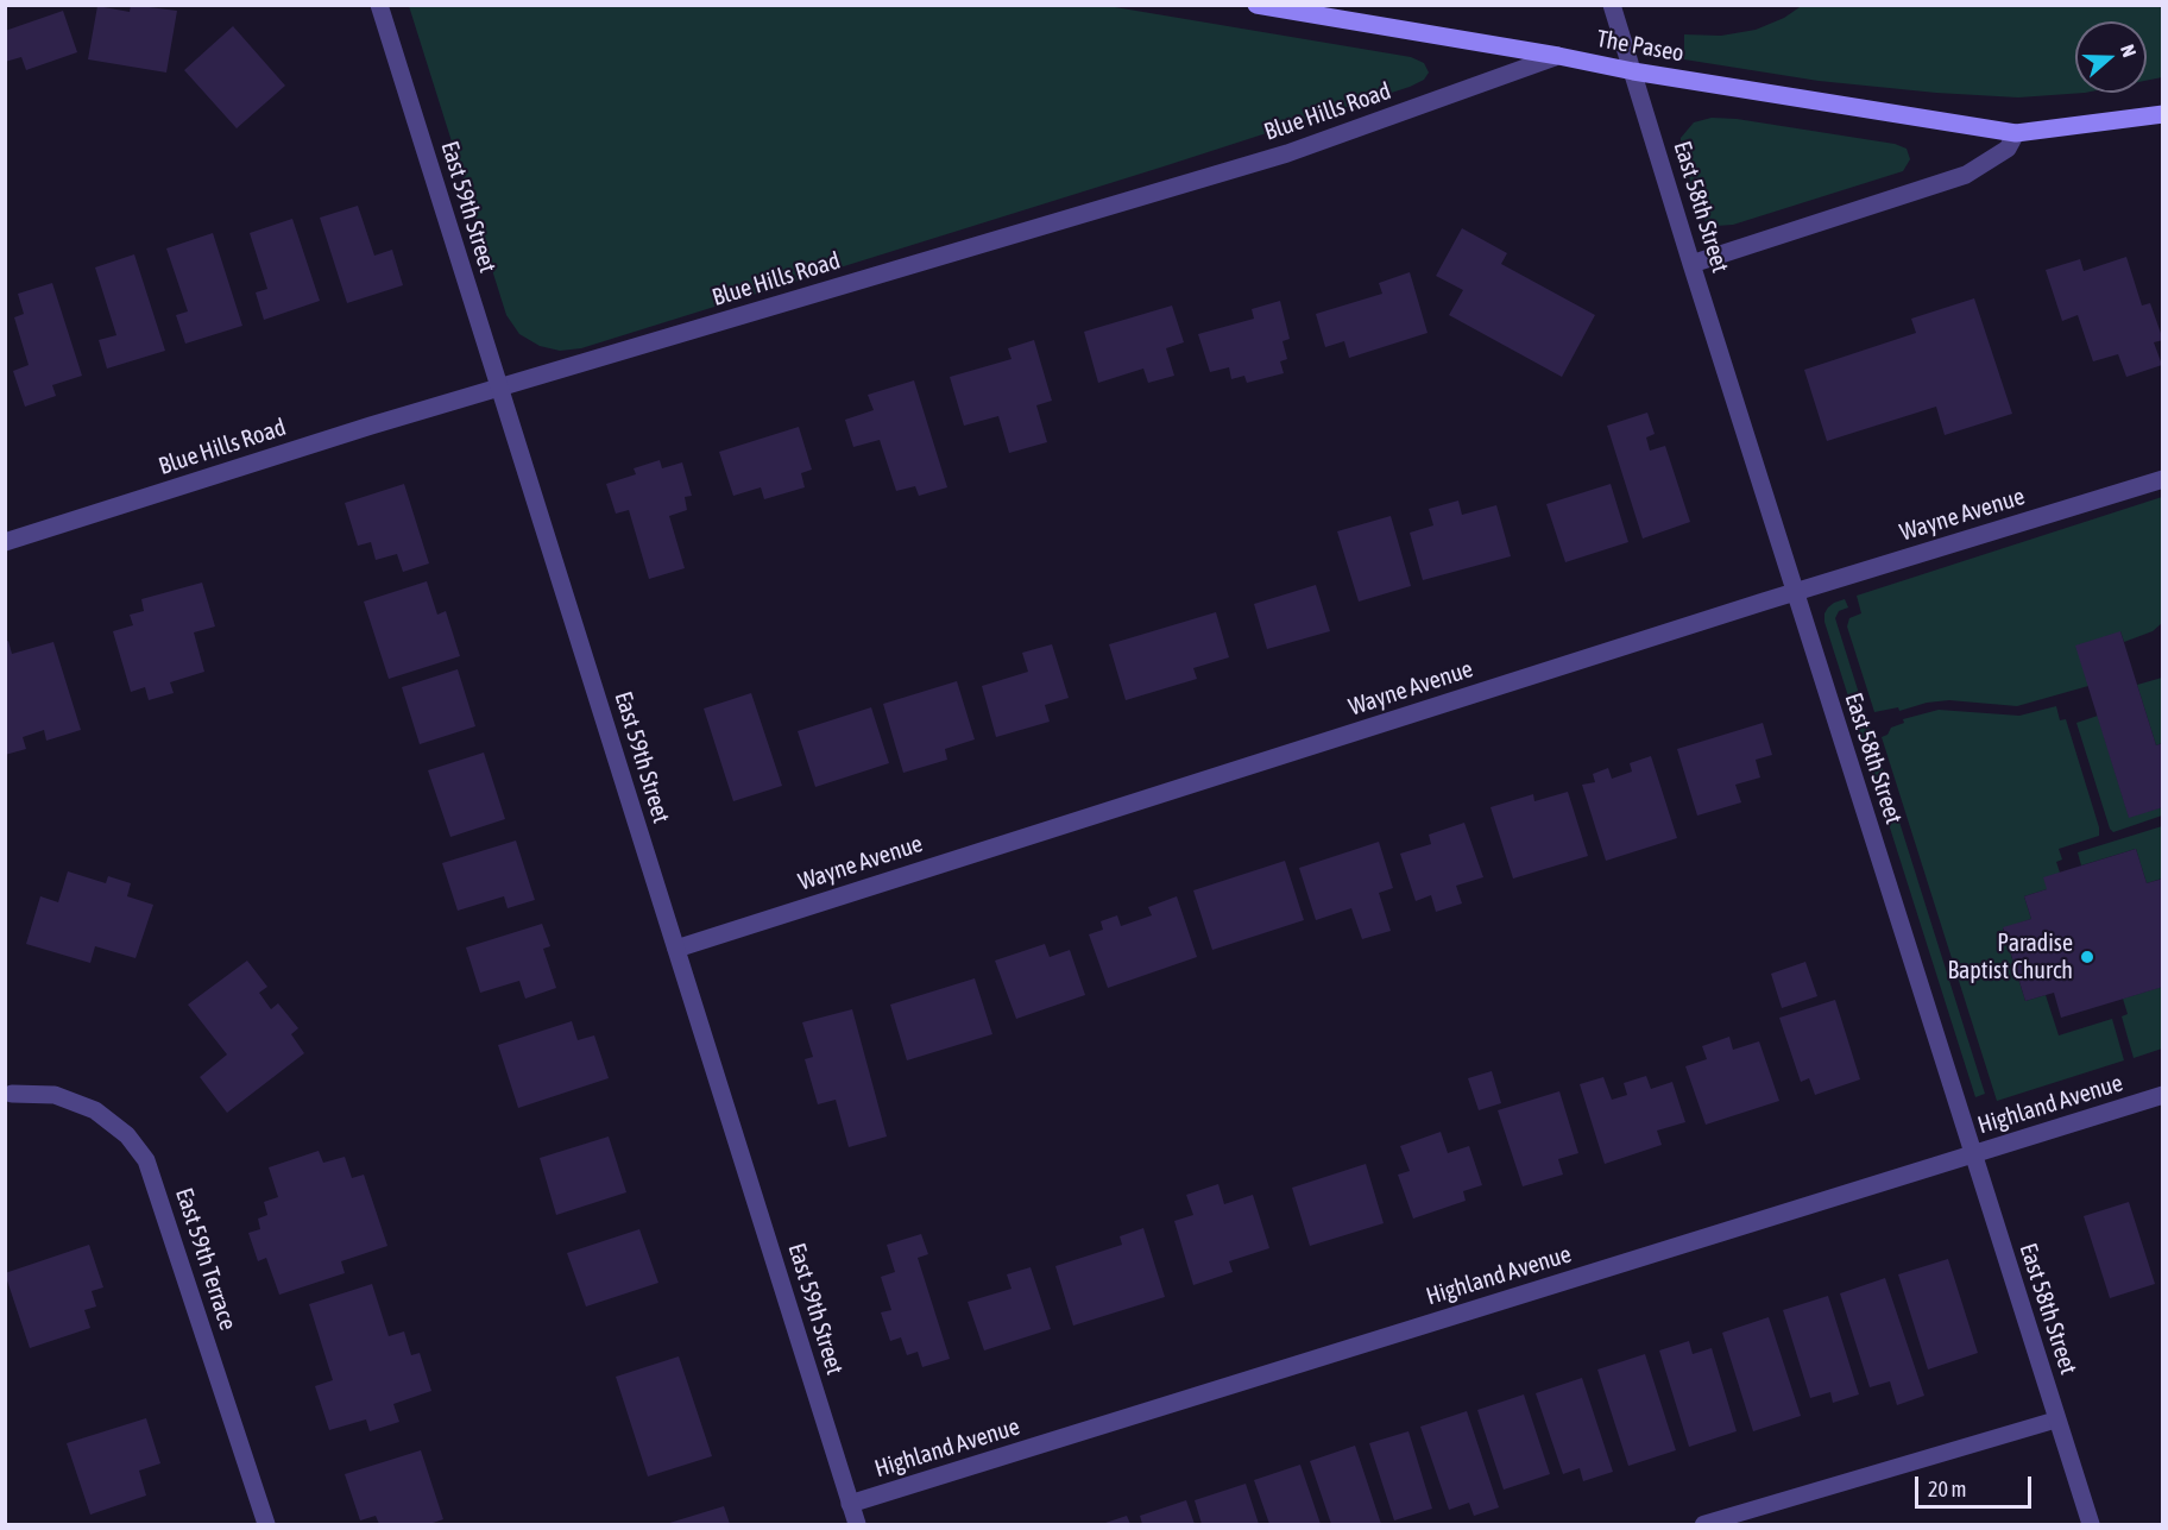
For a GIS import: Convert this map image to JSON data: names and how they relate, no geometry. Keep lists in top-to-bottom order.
{
  "streets": {
    "main road": ["The Paseo"],
    "street": [
      "Blue Hills Road",
      "East 59th Street",
      "East 58th Street",
      "Wayne Avenue",
      "Highland Avenue",
      "East 59th Terrace"
    ]
  },
  "crossings": [
    ["The Paseo", "Blue Hills Road"],
    ["The Paseo", "East 58th Street"],
    ["Blue Hills Road", "East 59th Street"],
    ["East 59th Street", "Wayne Avenue"],
    ["East 59th Street", "Highland Avenue"],
    ["East 58th Street", "Wayne Avenue"],
    ["East 58th Street", "Highland Avenue"]
  ],
  "places": ["Paradise Baptist Church"],
  "scale_bar": "20 m",
  "north": "right"
}
